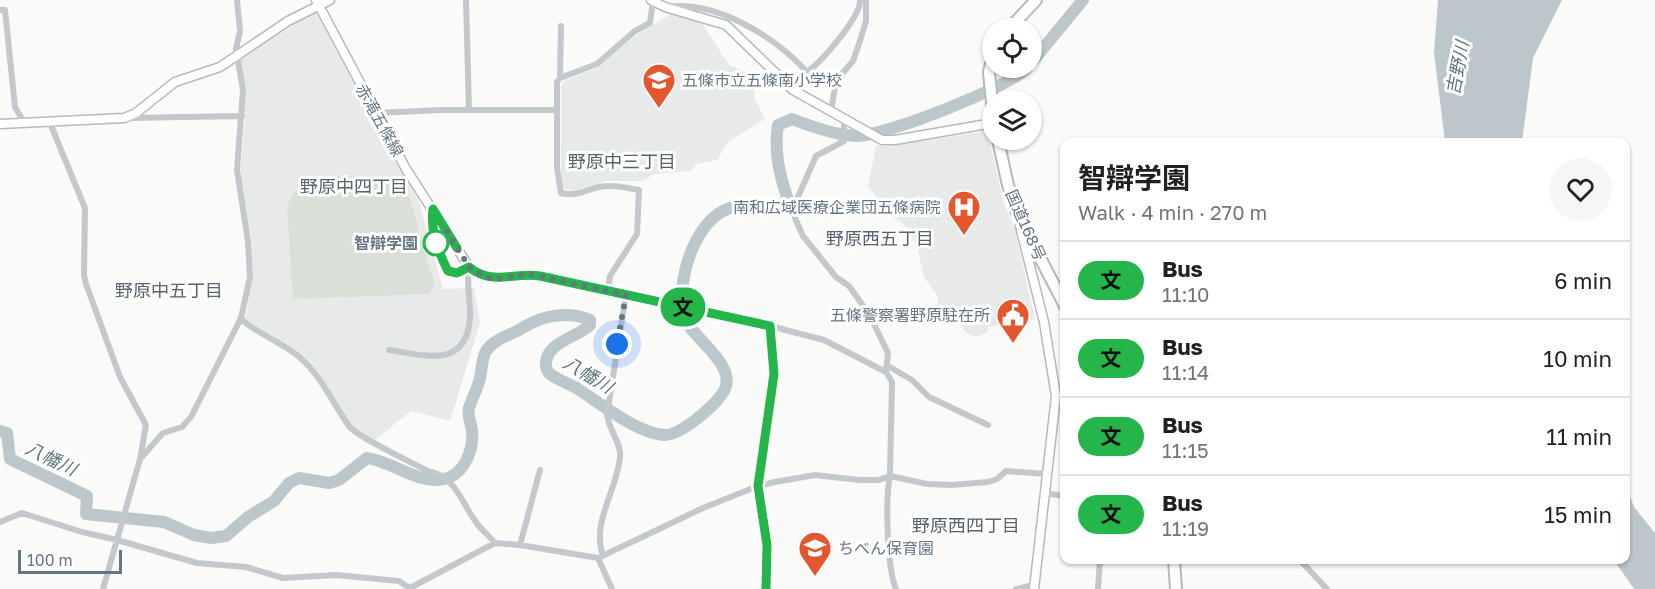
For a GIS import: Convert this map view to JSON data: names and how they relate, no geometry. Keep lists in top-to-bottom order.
{
  "streets": {
    "highway": ["国道168号"],
    "street": ["赤滝五條線"]
  },
  "districts": [
    "野原中三丁目",
    "野原中四丁目",
    "野原西五丁目",
    "野原中五丁目",
    "野原西四丁目"
  ],
  "water": ["吉野川", "八幡川"],
  "places": {
    "school or university": ["五條市立五條南小学校", "ちべん保育園"],
    "hospital": ["南和広域医療企業団五條病院"],
    "other": ["智辯学園"],
    "public building": ["五條警察署野原駐在所"]
  },
  "lines": ["bus line 文"],
  "scale_bar": "100 m",
  "page": {
    "on_map": "文",
    "heading": ["智辯学園", "Walk · 4 min · 270 m"],
    "list": [
      {
        "mark": "文",
        "name": "Bus",
        "note": "11:10",
        "value": "6 min"
      },
      {
        "mark": "文",
        "name": "Bus",
        "note": "11:14",
        "value": "10 min"
      },
      {
        "mark": "文",
        "name": "Bus",
        "note": "11:15",
        "value": "11 min"
      },
      {
        "mark": "文",
        "name": "Bus",
        "note": "11:19",
        "value": "15 min"
      }
    ],
    "scale": "100 m"
  }
}
